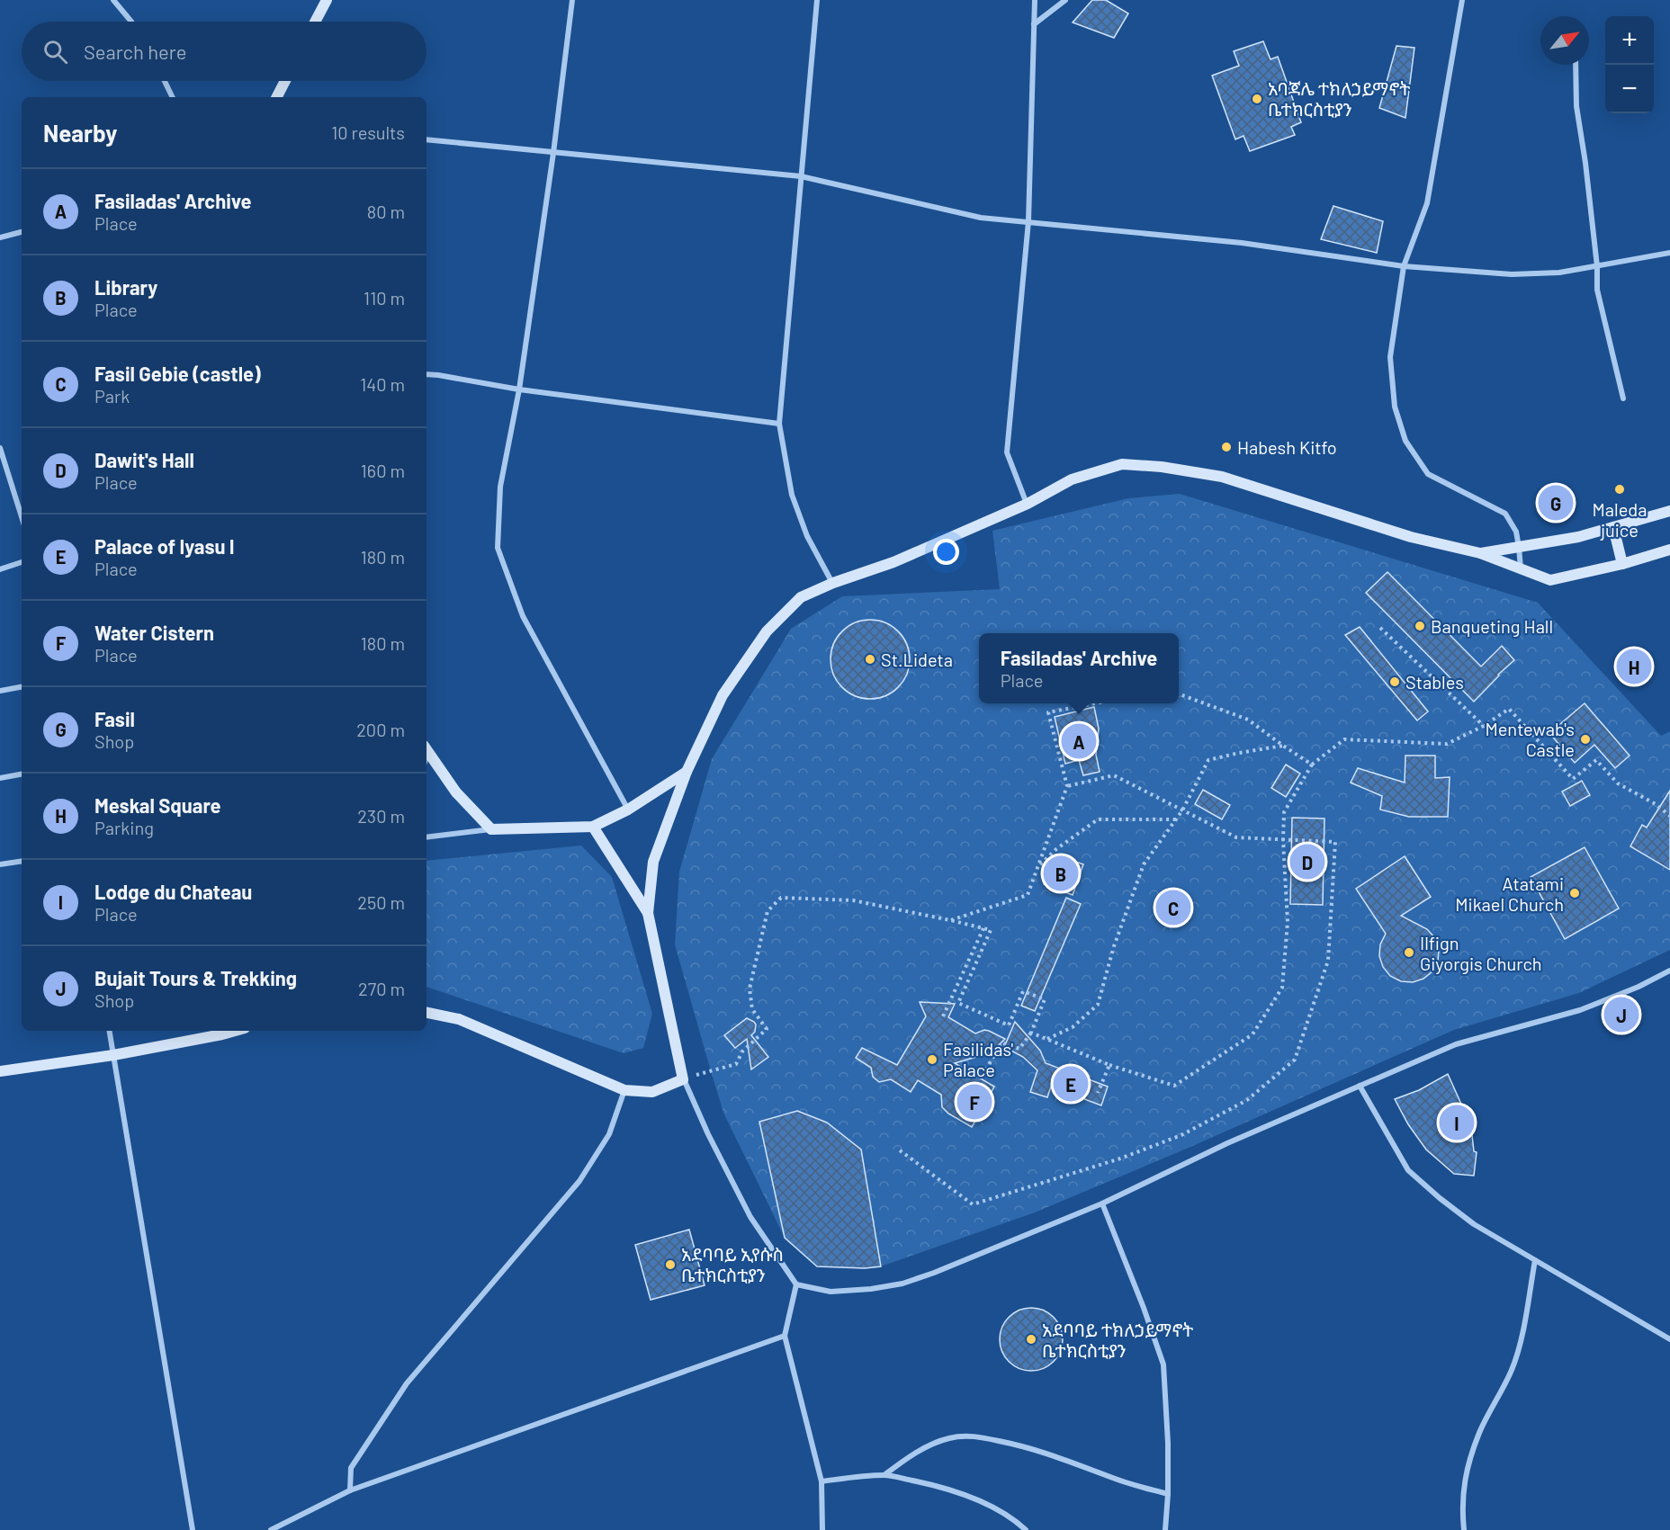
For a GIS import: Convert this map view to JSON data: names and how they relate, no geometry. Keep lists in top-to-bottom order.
{
  "places": [
    "አባጃሌ ተክለኃይማኖት ቤተክርስቲያን",
    "Habesh Kitfo",
    "Maleda juice",
    "Banqueting Hall",
    "St.Lideta",
    "Stables",
    "Mentewab's Castle",
    "Atatami Mikael Church",
    "Ilfign Giyorgis Church",
    "Fasilidas' Palace",
    "አደባባይ ኢየሱስ ቤተክርስቲያን",
    "አደባባይ ተክለኃይማኖት ቤተክርስቲያን"
  ],
  "north": "top right",
  "page": {
    "map_buttons": ["+", "−"],
    "search": "Search here",
    "heading": ["Nearby", "10 results"],
    "list": [
      {
        "mark": "A",
        "name": "Fasiladas' Archive",
        "note": "Place",
        "value": "80 m"
      },
      {
        "mark": "B",
        "name": "Library",
        "note": "Place",
        "value": "110 m"
      },
      {
        "mark": "C",
        "name": "Fasil Gebie (castle)",
        "note": "Park",
        "value": "140 m"
      },
      {
        "mark": "D",
        "name": "Dawit's Hall",
        "note": "Place",
        "value": "160 m"
      },
      {
        "mark": "E",
        "name": "Palace of Iyasu I",
        "note": "Place",
        "value": "180 m"
      },
      {
        "mark": "F",
        "name": "Water Cistern",
        "note": "Place",
        "value": "180 m"
      },
      {
        "mark": "G",
        "name": "Fasil",
        "note": "Shop",
        "value": "200 m"
      },
      {
        "mark": "H",
        "name": "Meskal Square",
        "note": "Parking",
        "value": "230 m"
      },
      {
        "mark": "I",
        "name": "Lodge du Chateau",
        "note": "Place",
        "value": "250 m"
      },
      {
        "mark": "J",
        "name": "Bujait Tours & Trekking",
        "note": "Shop",
        "value": "270 m"
      }
    ],
    "pins": [
      "G",
      "H",
      "A",
      "D",
      "B",
      "C",
      "J",
      "E",
      "F",
      "I"
    ],
    "popup": ["Fasiladas' Archive", "Place"]
  }
}
